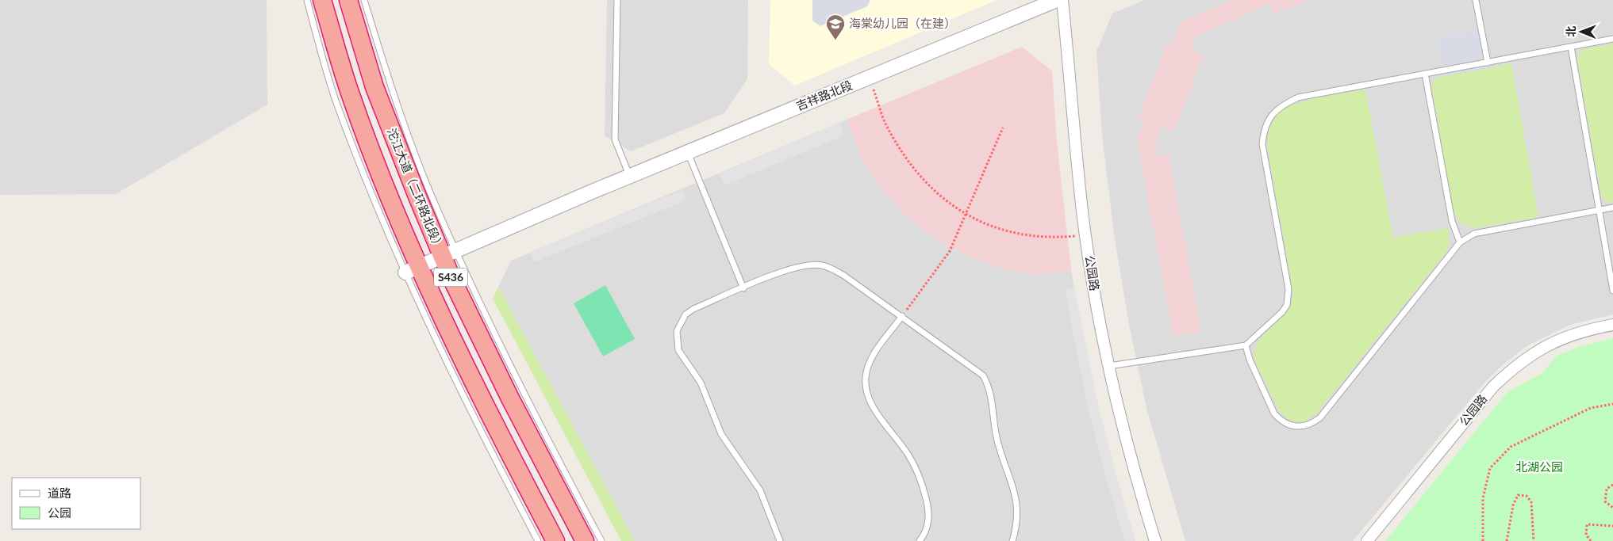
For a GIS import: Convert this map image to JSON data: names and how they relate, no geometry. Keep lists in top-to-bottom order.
{
  "streets": {
    "highway": ["沱江大道（二环路北段）", "S436"],
    "street": ["吉祥路北段", "公园路"]
  },
  "crossings": [
    ["吉祥路北段", "沱江大道（二环路北段）"]
  ],
  "parks": ["北湖公园"],
  "places": {
    "school or university": ["海棠幼儿园（在建）"]
  },
  "legend": ["道路", "公园"],
  "north": "left"
}
